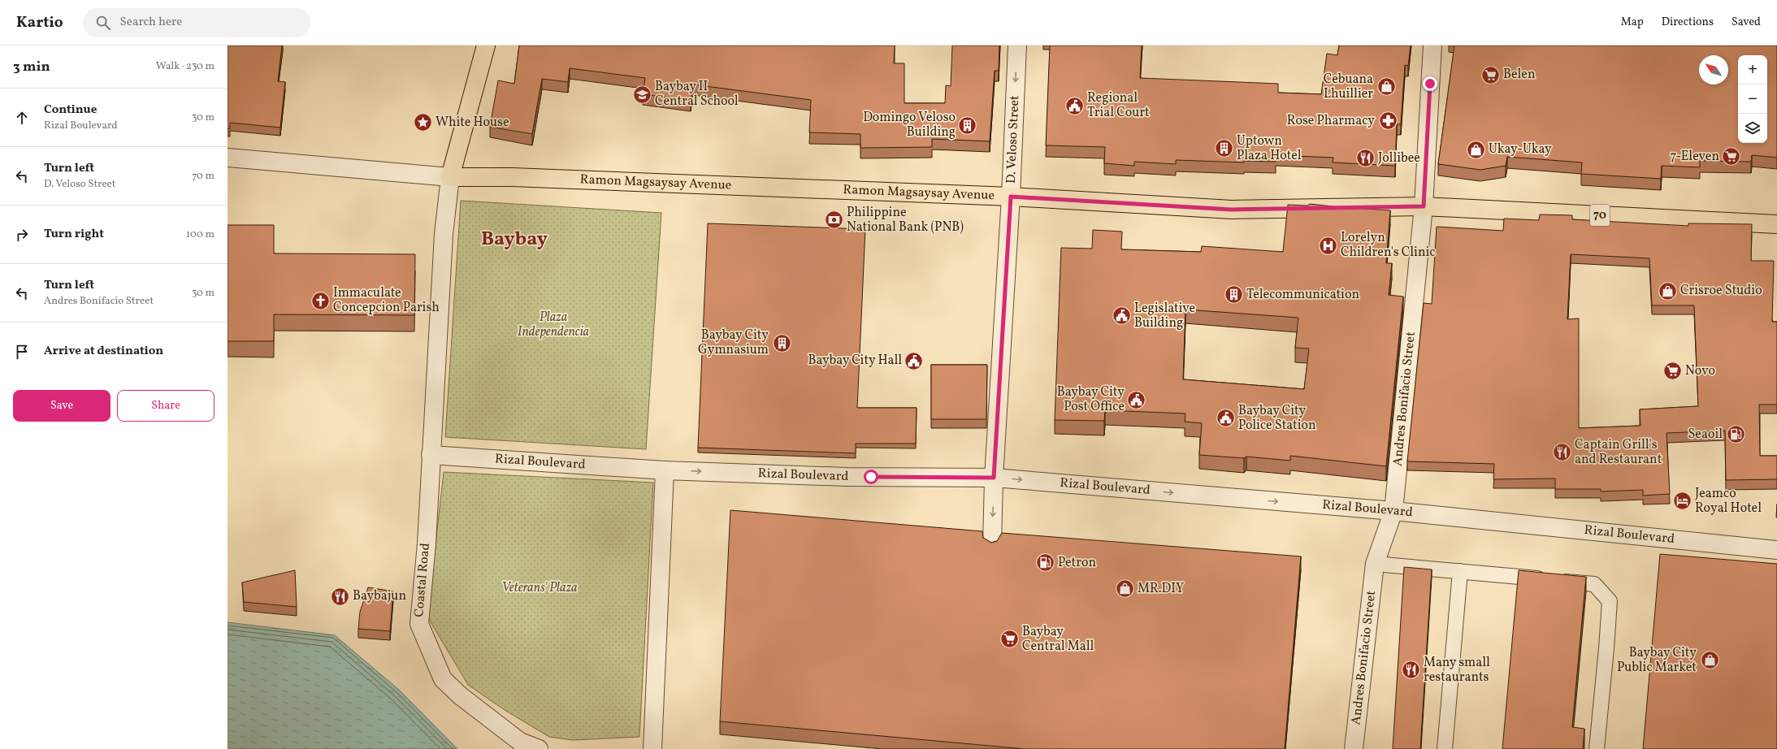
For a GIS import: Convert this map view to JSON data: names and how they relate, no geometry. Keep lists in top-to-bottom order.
{
  "streets": {
    "main road": ["Ramon Magsaysay Avenue", "70"],
    "street": [
      "D. Veloso Street",
      "Andres Bonifacio Street",
      "Rizal Boulevard",
      "Coastal Road"
    ]
  },
  "crossings": [
    ["D. Veloso Street", "Ramon Magsaysay Avenue"],
    ["D. Veloso Street", "Rizal Boulevard"],
    ["Ramon Magsaysay Avenue", "Andres Bonifacio Street"],
    ["Ramon Magsaysay Avenue", "Coastal Road"],
    ["Andres Bonifacio Street", "Rizal Boulevard"],
    ["Rizal Boulevard", "Coastal Road"]
  ],
  "one_way": ["D. Veloso Street", "Rizal Boulevard"],
  "districts": ["Baybay"],
  "parks": ["Plaza Independencia", "Veterans' Plaza"],
  "places": {
    "supermarket": [
      "Belen",
      "7-Eleven",
      "Novo",
      "Baybay Central Mall"
    ],
    "shop": [
      "Cebuana Lhuillier",
      "Ukay-Ukay",
      "Crisroe Studio",
      "MR.DIY",
      "Baybay City Public Market"
    ],
    "school or university": ["Baybay II Central School"],
    "public building": [
      "Regional Trial Court",
      "Legislative Building",
      "Baybay City Hall",
      "Baybay City Post Office",
      "Baybay City Police Station"
    ],
    "pharmacy": ["Rose Pharmacy"],
    "place": ["White House"],
    "building": [
      "Domingo Veloso Building",
      "Uptown Plaza Hotel",
      "Telecommunication",
      "Baybay City Gymnasium"
    ],
    "restaurant": [
      "Jollibee",
      "Captain Grill's and Restaurant",
      "Baybajun",
      "Many small restaurants"
    ],
    "bank": ["Philippine National Bank (PNB)"],
    "hospital": ["Lorelyn Children's Clinic"],
    "church": ["Immaculate Concepcion Parish"],
    "fuel station": ["Seaoil", "Petron"],
    "hotel": ["Jeamco Royal Hotel"]
  },
  "north": "top left",
  "page": {
    "header": "Kartio",
    "search": "Search here",
    "nav": ["Map", "Directions", "Saved"],
    "heading": ["3 min", "Walk · 230 m"],
    "map_buttons": ["+", "−"],
    "list": [
      ["Continue", "Rizal Boulevard", "30 m"],
      ["Turn left", "D. Veloso Street", "70 m"],
      ["Turn right", "100 m"],
      ["Turn left", "Andres Bonifacio Street", "30 m"],
      "Arrive at destination"
    ],
    "buttons": ["Save", "Share"]
  }
}
